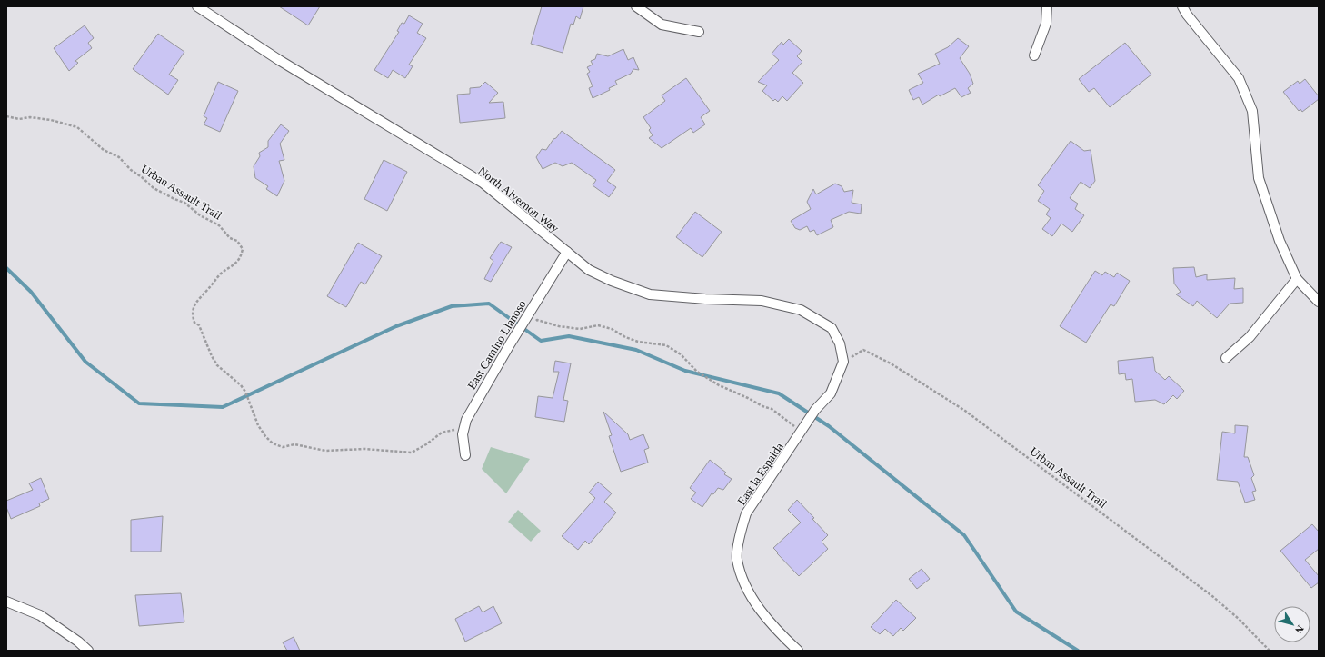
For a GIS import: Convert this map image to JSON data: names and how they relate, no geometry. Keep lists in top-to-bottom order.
{
  "streets": {
    "street": ["North Alvernon Way", "East Camino Llanoso", "East la Espalda"],
    "path": ["Urban Assault Trail"]
  },
  "crossings": [
    ["Urban Assault Trail", "North Alvernon Way"],
    ["Urban Assault Trail", "East Camino Llanoso"],
    ["Urban Assault Trail", "East la Espalda"],
    ["North Alvernon Way", "East Camino Llanoso"],
    ["North Alvernon Way", "East la Espalda"]
  ],
  "north": "bottom right"
}
